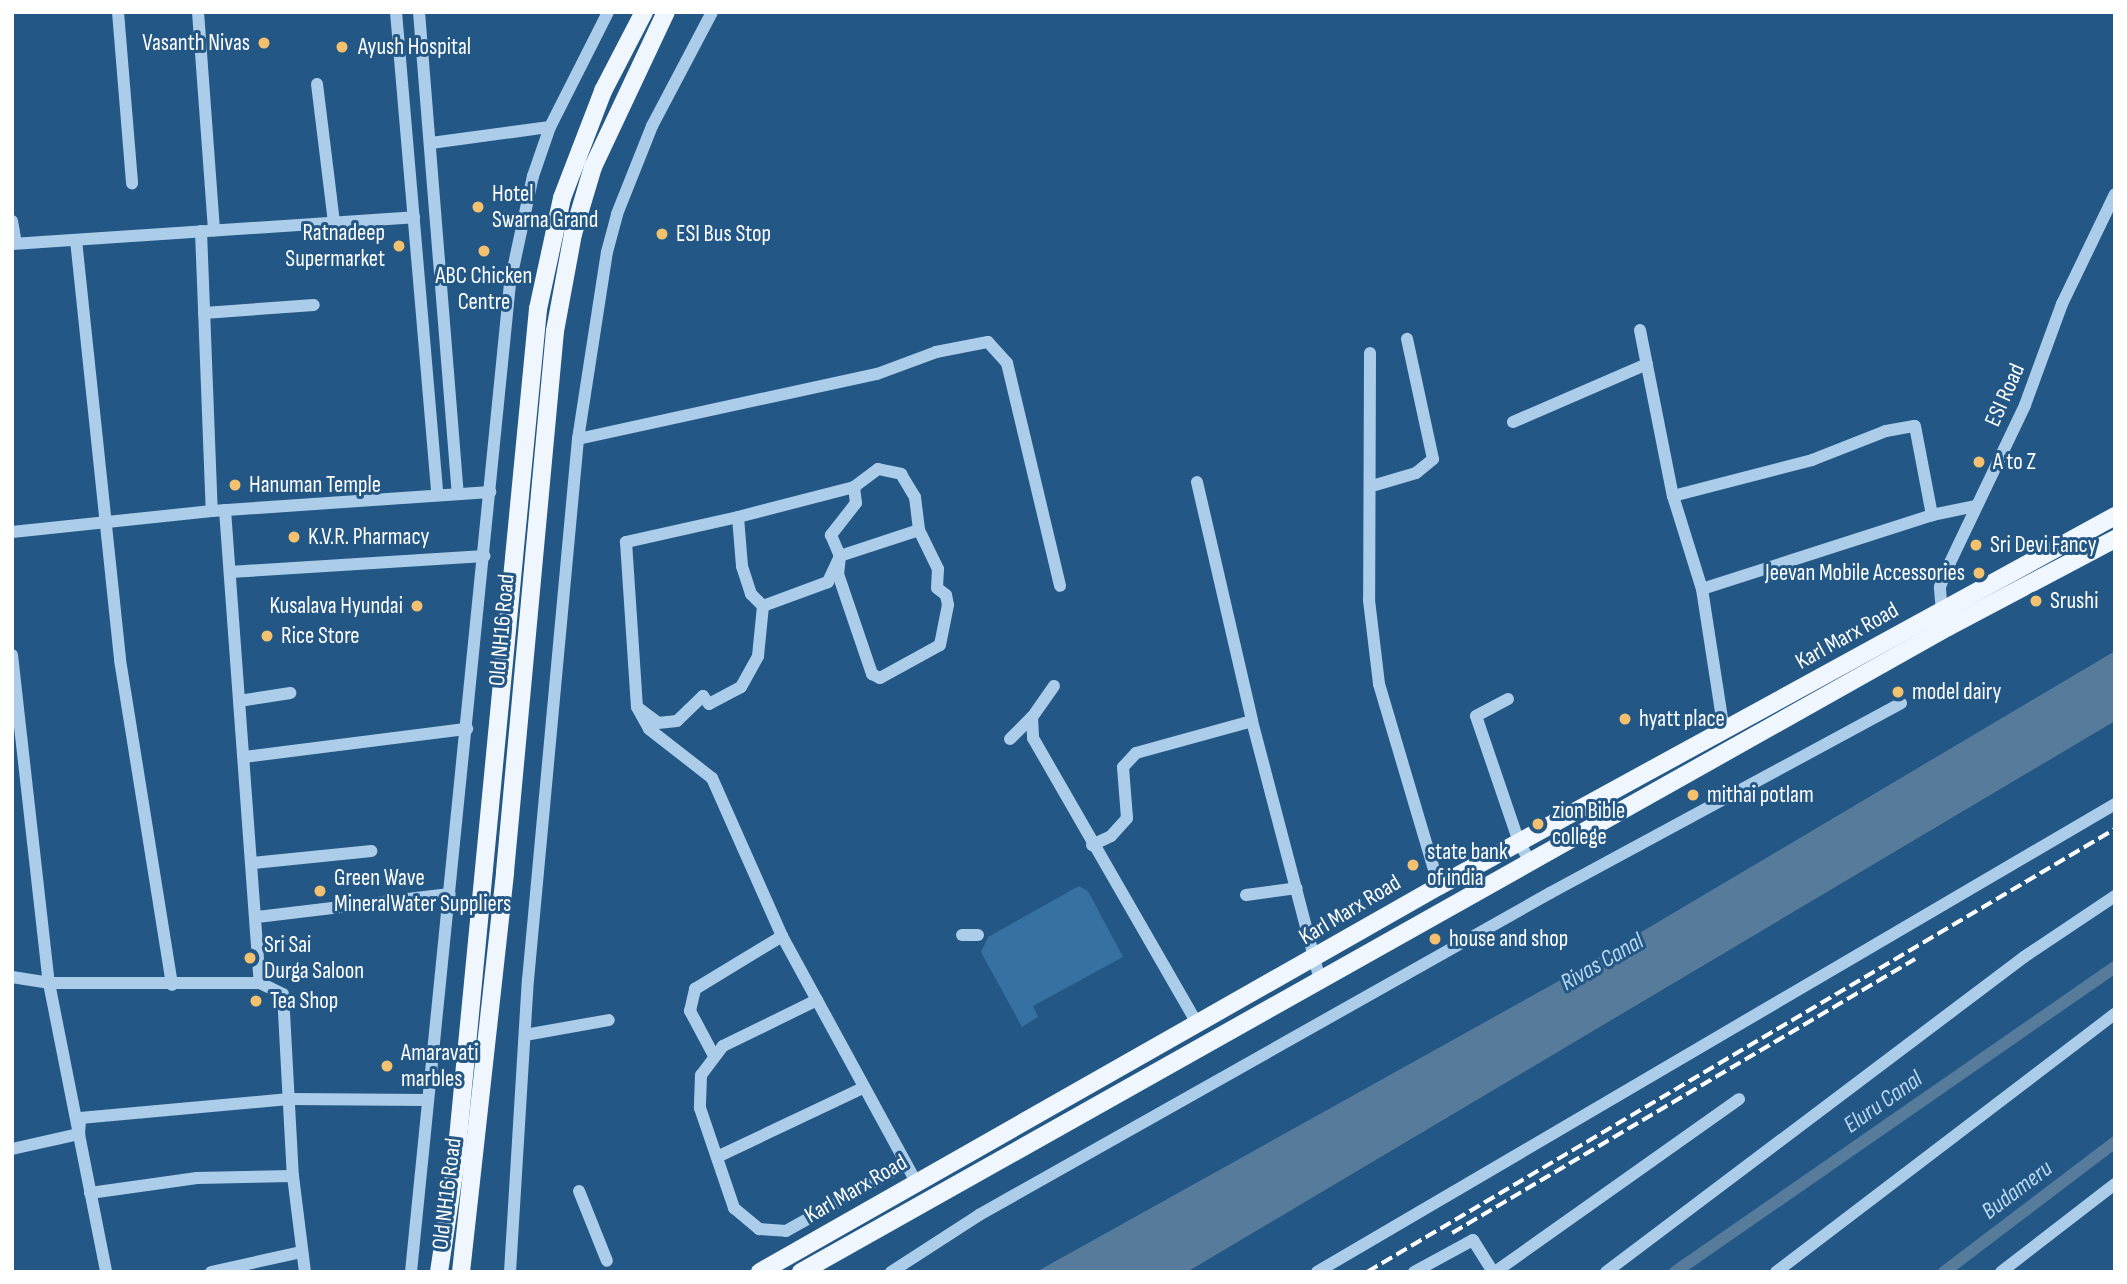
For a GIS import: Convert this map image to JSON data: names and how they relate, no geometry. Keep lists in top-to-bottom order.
{
  "streets": {
    "main road": ["Old NH16 Road", "Karl Marx Road"],
    "street": ["ESI Road"]
  },
  "crossings": [
    ["ESI Road", "Karl Marx Road"]
  ],
  "water": ["Rivas Canal", "Eluru Canal", "Budameru"],
  "places": [
    "Vasanth Nivas",
    "Ayush Hospital",
    "Hotel Swarna Grand",
    "ESI Bus Stop",
    "Ratnadeep Supermarket",
    "ABC Chicken Centre",
    "A to Z",
    "Hanuman Temple",
    "K.V.R. Pharmacy",
    "Sri Devi Fancy",
    "Jeevan Mobile Accessories",
    "Srushi",
    "Kusalava Hyundai",
    "Rice Store",
    "model dairy",
    "hyatt place",
    "mithai potlam",
    "zion Bible college",
    "state bank of india",
    "Green Wave MineralWater Suppliers",
    "house and shop",
    "Sri Sai Durga Saloon",
    "Tea Shop",
    "Amaravati marbles"
  ]
}
